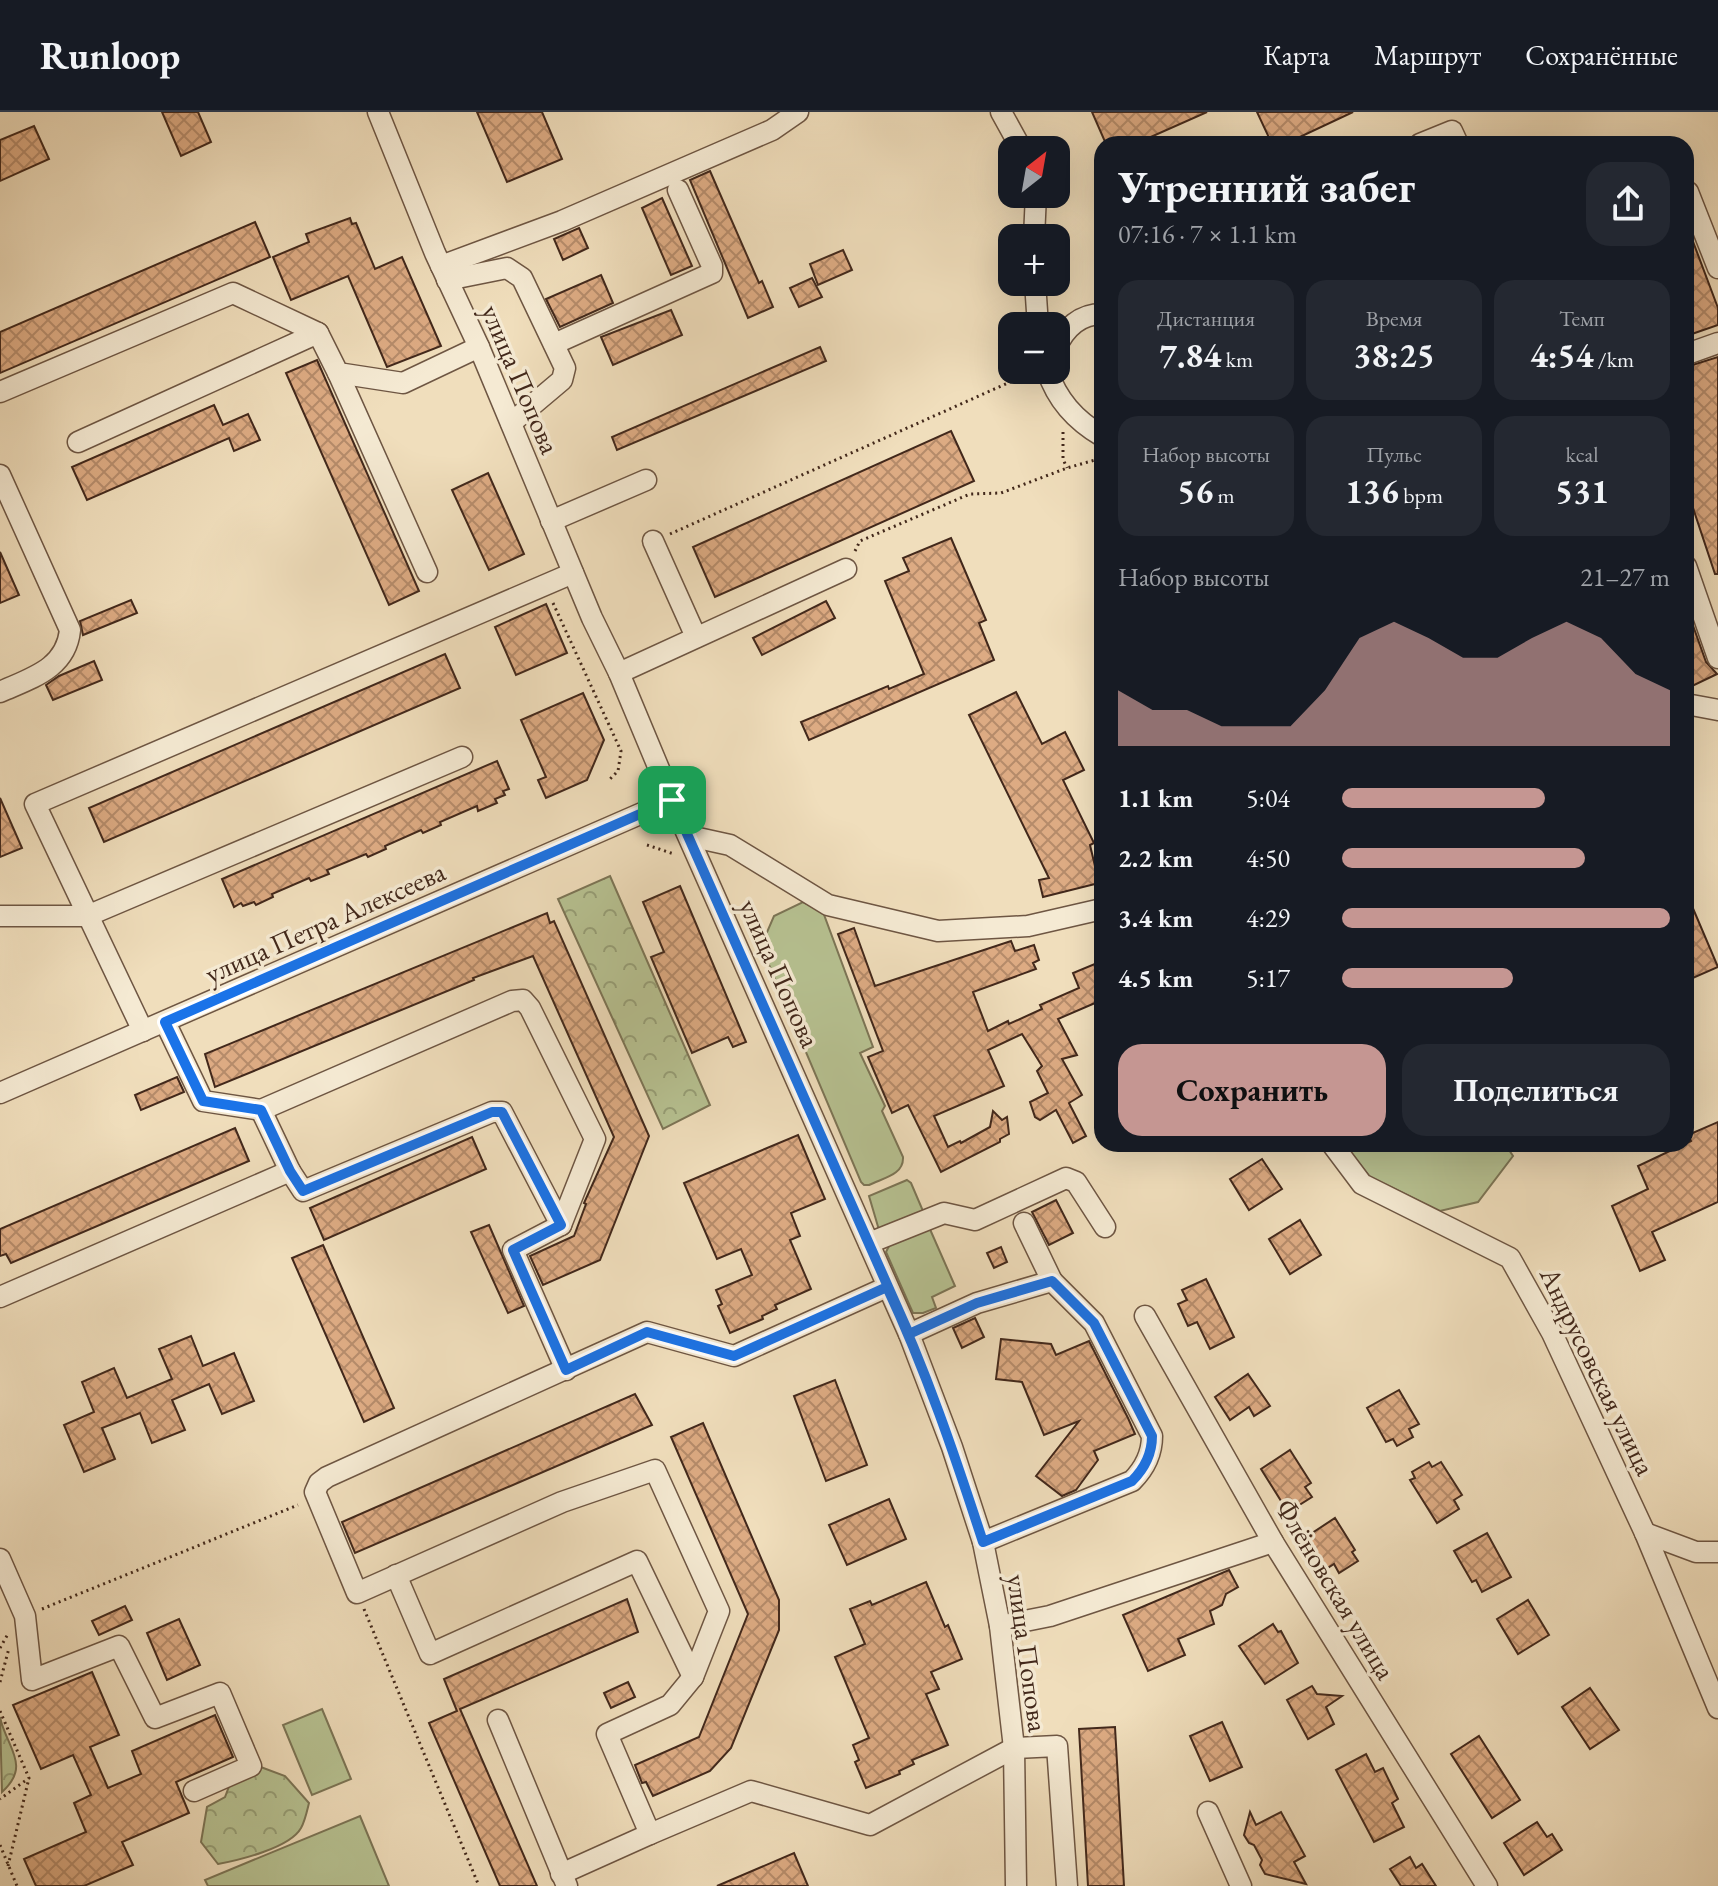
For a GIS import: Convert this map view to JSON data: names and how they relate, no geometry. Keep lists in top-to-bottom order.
{
  "streets": {
    "street": [
      "улица Попова",
      "улица Петра Алексеева",
      "Андрусовская улица",
      "Флёновская улица"
    ]
  },
  "crossings": [
    ["улица Попова", "улица Петра Алексеева"]
  ],
  "north": "top right",
  "page": {
    "header": "Runloop",
    "nav": ["Карта", "Маршрут", "Сохранённые"],
    "map_buttons": ["+", "−"],
    "heading": ["Утренний забег", "07:16 · 7 × 1.1 km"],
    "stats": [
      ["Дистанция", "7.84 km"],
      ["Время", "38:25"],
      ["Темп", "4:54 /km"],
      ["Набор высоты", "56 m"],
      ["Пульс", "136 bpm"],
      ["kcal", "531"]
    ],
    "chart": ["Набор высоты", "21–27 m"],
    "list": [
      {
        "name": "1.1 km",
        "note": "5:04"
      },
      {
        "name": "2.2 km",
        "note": "4:50"
      },
      {
        "name": "3.4 km",
        "note": "4:29"
      },
      {
        "name": "4.5 km",
        "note": "5:17"
      }
    ],
    "buttons": ["Сохранить", "Поделиться"]
  }
}
